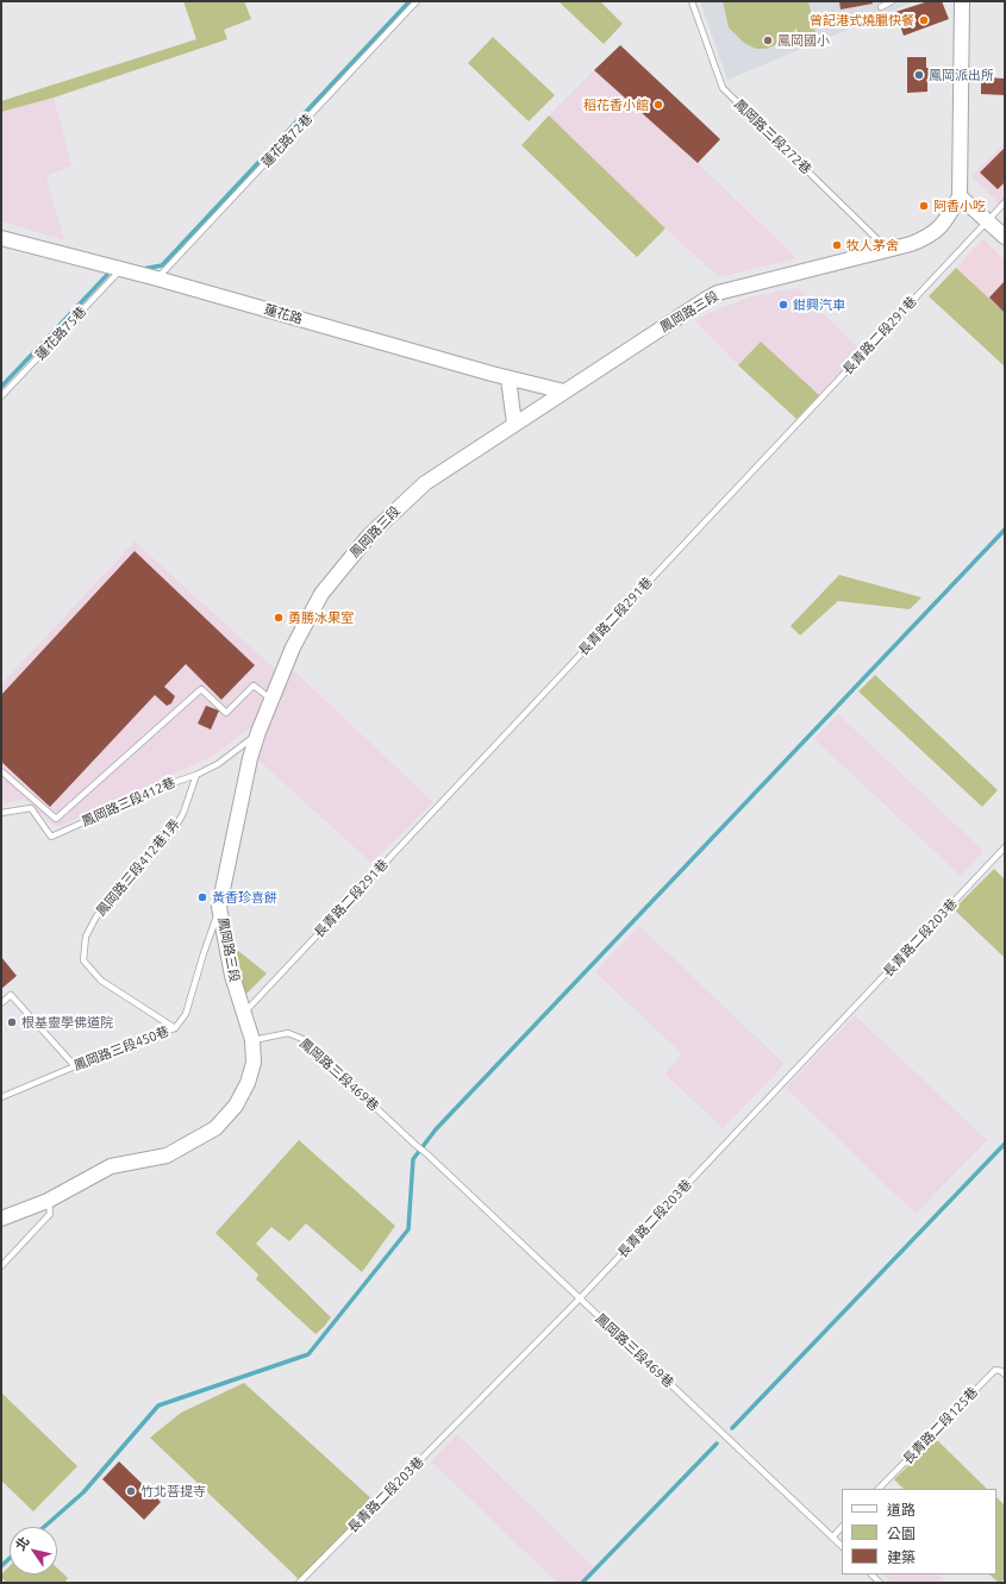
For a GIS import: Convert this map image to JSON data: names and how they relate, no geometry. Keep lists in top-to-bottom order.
{
  "streets": {
    "street": ["鳳岡路三段", "蓮花路"],
    "lane": [
      "鳳岡路三段272巷",
      "蓮花路72巷",
      "蓮花路75巷",
      "長青路二段291巷",
      "鳳岡路三段412巷",
      "鳳岡路三段412巷1弄",
      "長青路二段203巷",
      "鳳岡路三段450巷",
      "鳳岡路三段469巷",
      "長青路二段125巷"
    ]
  },
  "crossings": [
    ["鳳岡路三段272巷", "鳳岡路三段"],
    ["蓮花路72巷", "蓮花路"],
    ["鳳岡路三段", "蓮花路"],
    ["鳳岡路三段", "長青路二段291巷"],
    ["鳳岡路三段", "鳳岡路三段412巷"],
    ["鳳岡路三段", "鳳岡路三段450巷"],
    ["鳳岡路三段", "鳳岡路三段469巷"],
    ["蓮花路", "蓮花路75巷"],
    ["鳳岡路三段412巷", "鳳岡路三段412巷1弄"],
    ["鳳岡路三段412巷1弄", "鳳岡路三段450巷"],
    ["長青路二段203巷", "鳳岡路三段469巷"]
  ],
  "places": [
    "曾記港式燒臘快餐",
    "鳳岡國小",
    "鳳岡派出所",
    "稻花香小館",
    "阿香小吃",
    "牧人茅舍",
    "鉗興汽車",
    "勇勝冰果室",
    "黃香珍喜餅",
    "根基靈學佛道院",
    "竹北菩提寺"
  ],
  "legend": ["道路", "公園", "建築"],
  "north": "top left"
}
